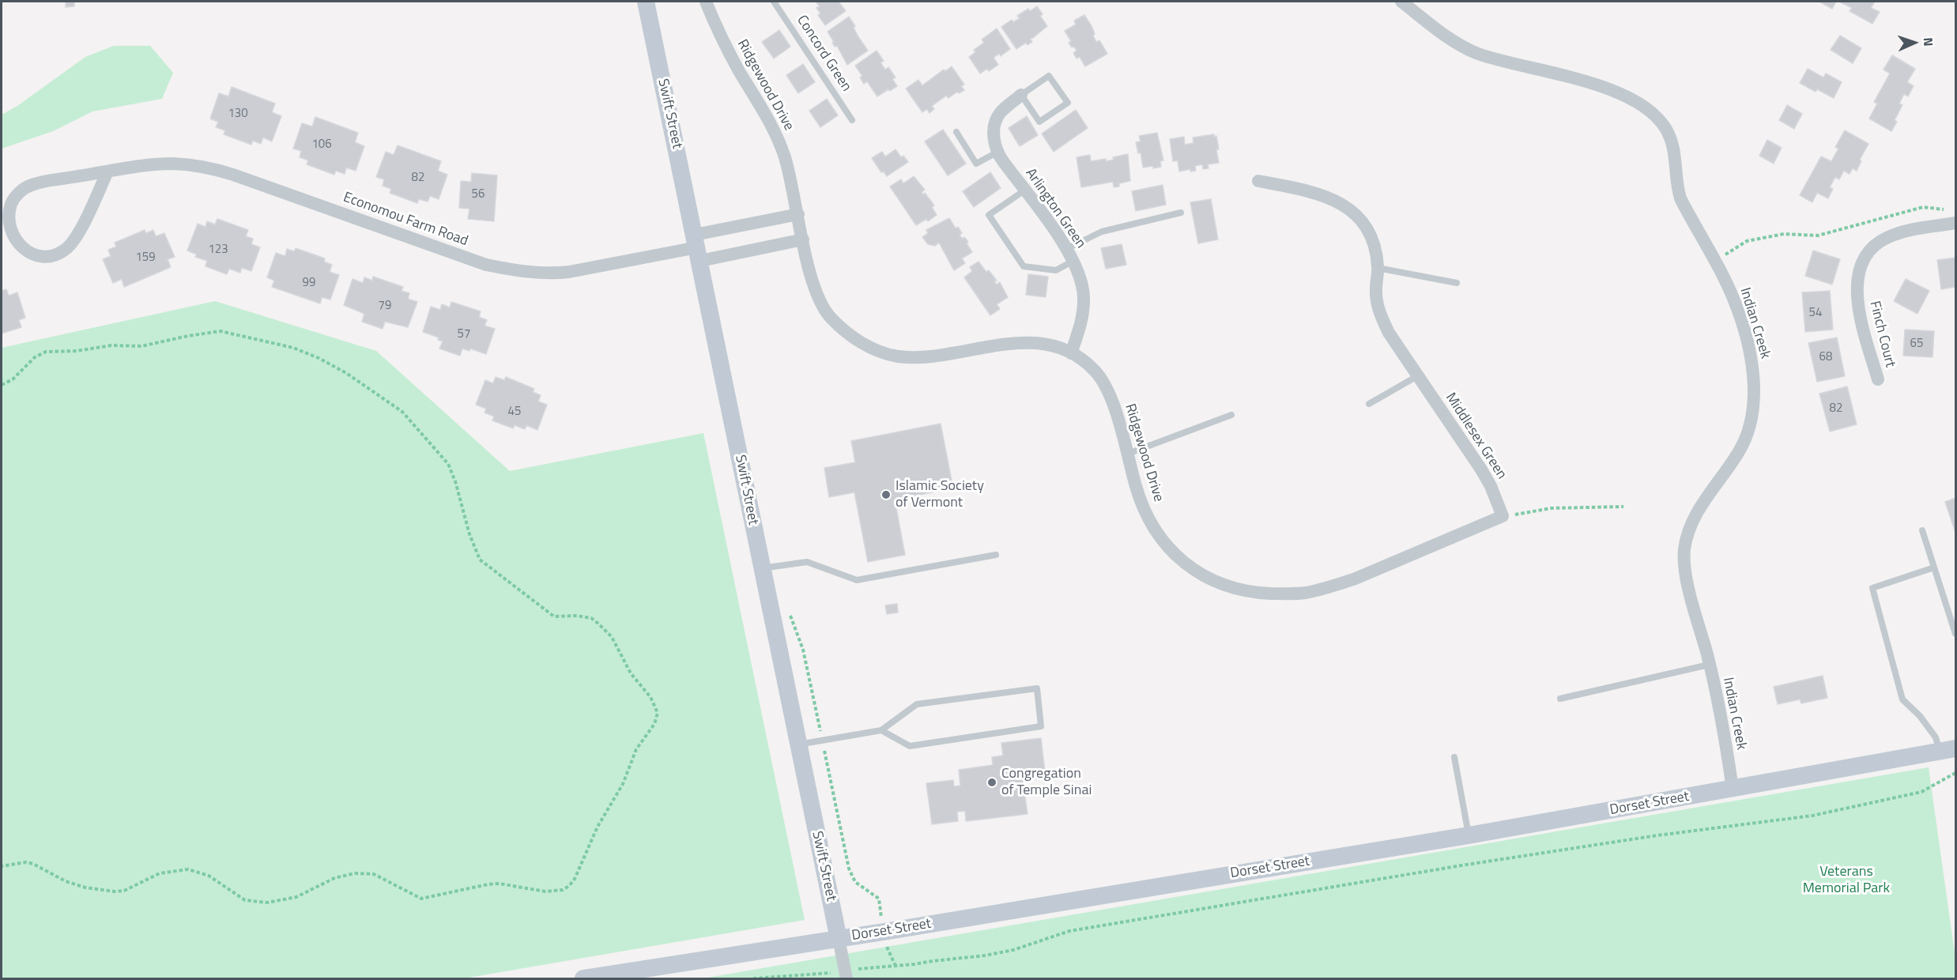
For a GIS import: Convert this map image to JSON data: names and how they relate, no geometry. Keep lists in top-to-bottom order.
{
  "streets": {
    "street": [
      "Ridgewood Drive",
      "Swift Street",
      "Arlington Green",
      "Economou Farm Road",
      "Indian Creek",
      "Finch Court",
      "Middlesex Green",
      "Dorset Street"
    ],
    "lane": ["Concord Green"]
  },
  "crossings": [
    ["Ridgewood Drive", "Arlington Green"],
    ["Ridgewood Drive", "Middlesex Green"],
    ["Swift Street", "Economou Farm Road"],
    ["Swift Street", "Dorset Street"],
    ["Indian Creek", "Dorset Street"]
  ],
  "parks": ["Veterans Memorial Park"],
  "places": ["Islamic Society of Vermont", "Congregation of Temple Sinai"],
  "house_numbers": [
    "130",
    "106",
    "82",
    "56",
    "123",
    "159",
    "99",
    "79",
    "54",
    "57",
    "65",
    "68",
    "82",
    "45"
  ],
  "north": "right"
}
